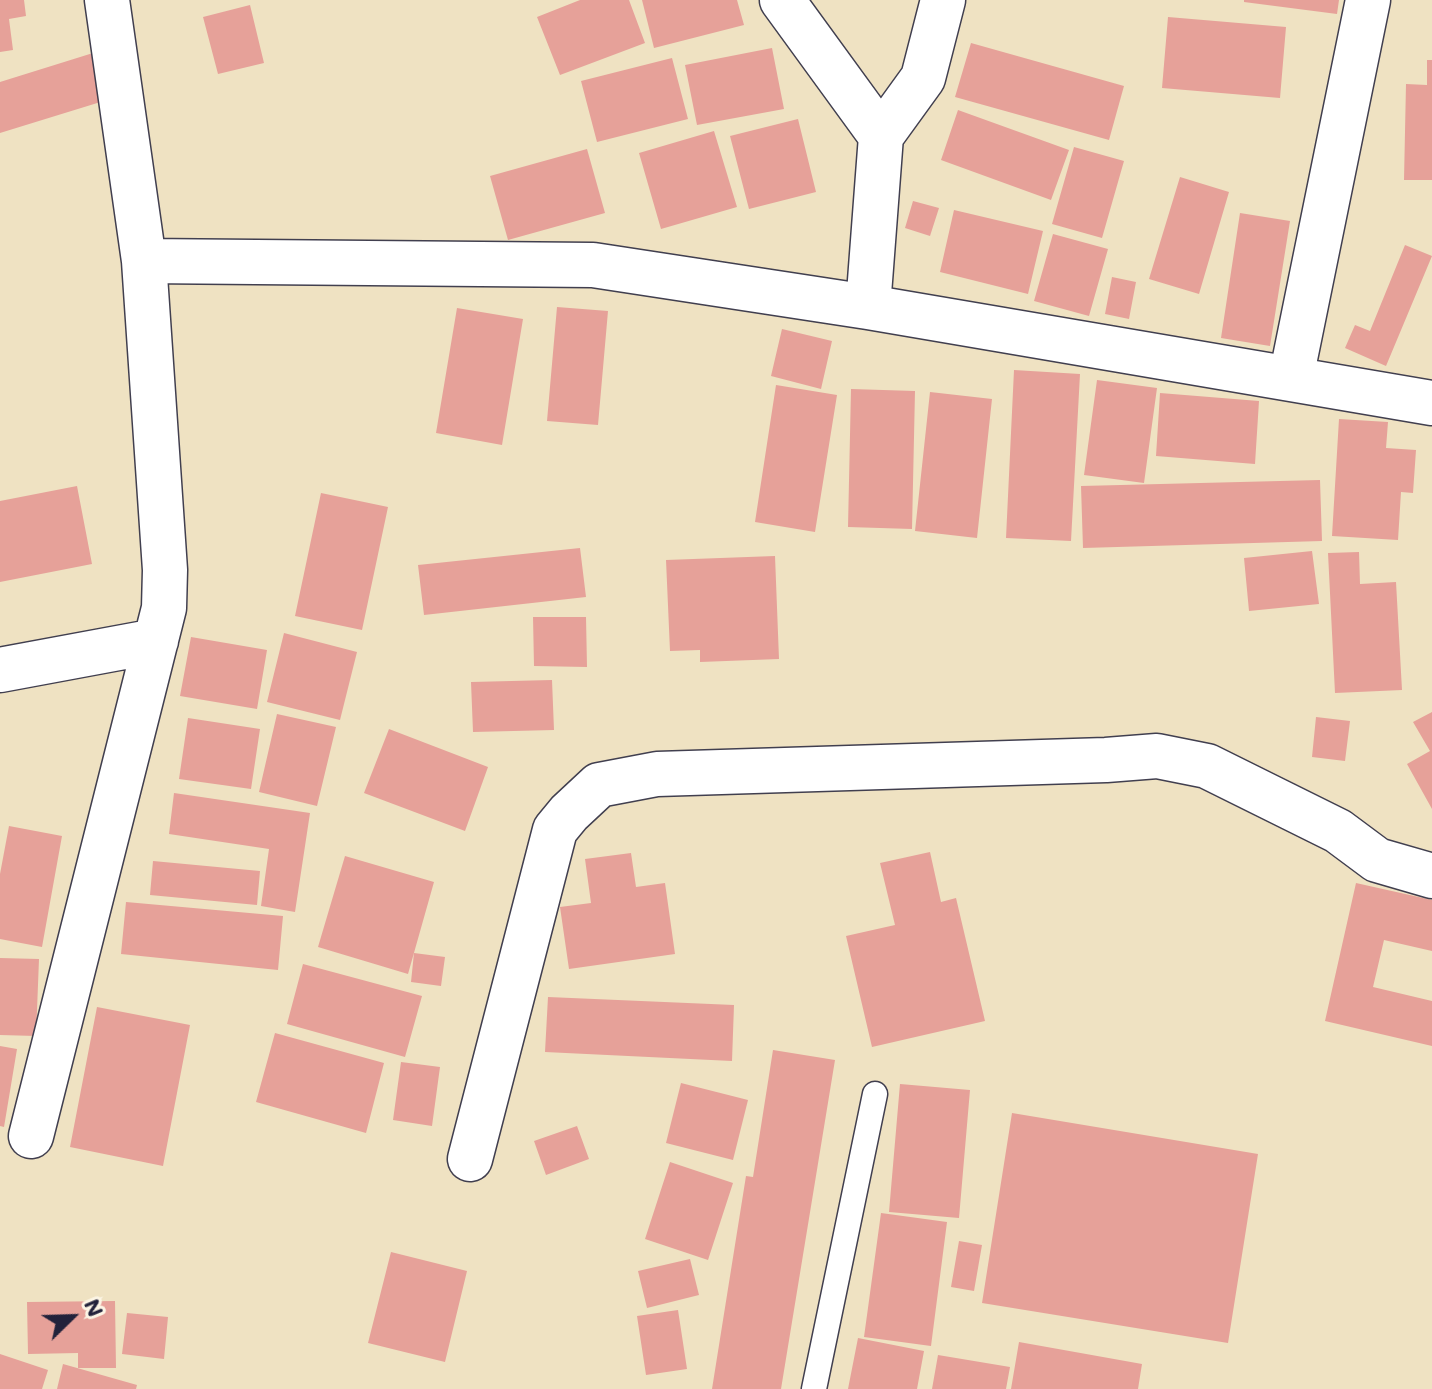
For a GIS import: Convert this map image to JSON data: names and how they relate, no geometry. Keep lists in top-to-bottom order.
{
  "north": "top right"
}
